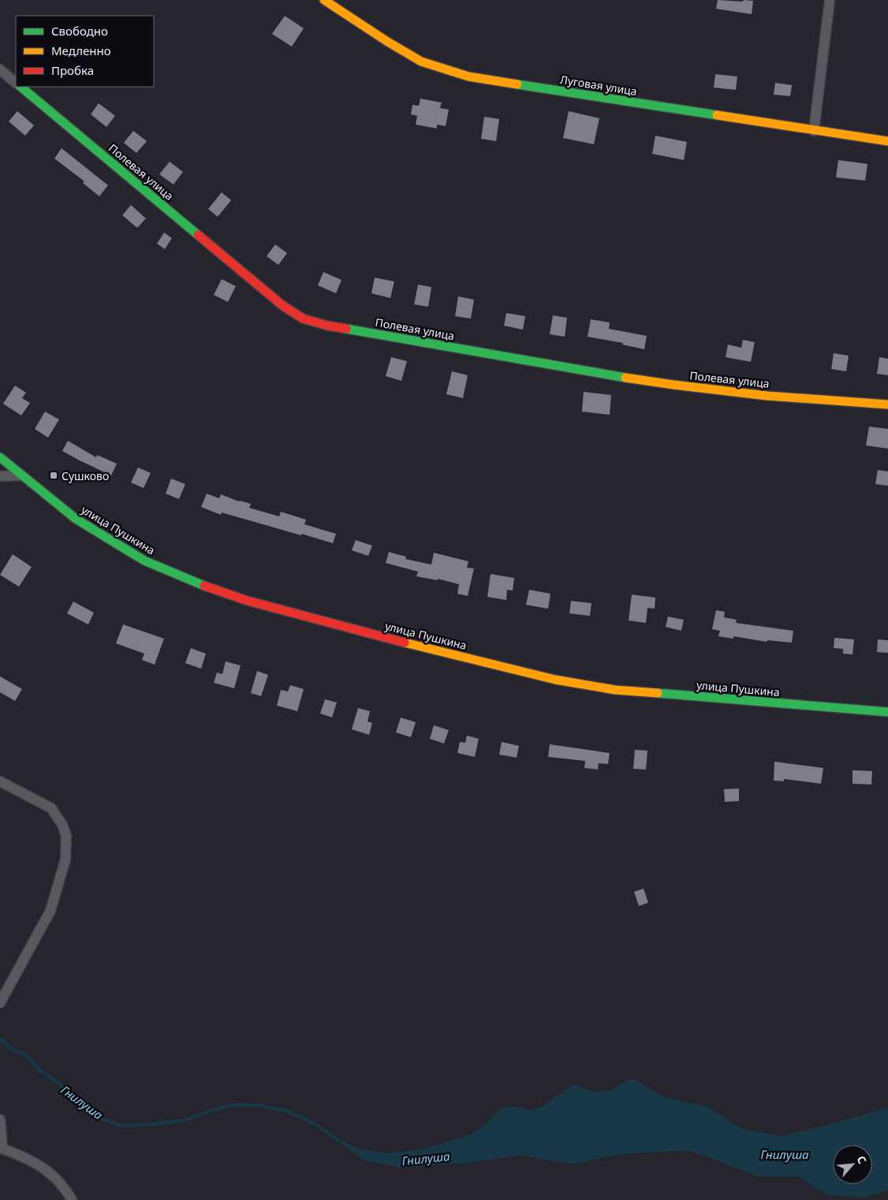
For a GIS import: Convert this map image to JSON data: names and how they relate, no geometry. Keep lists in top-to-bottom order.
{
  "streets": {
    "street": ["Луговая улица", "Полевая улица", "улица Пушкина"]
  },
  "water": ["Гнилуша"],
  "places": {
    "transit": ["Сушково"]
  },
  "legend": ["Свободно", "Медленно", "Пробка"],
  "north": "top right"
}
